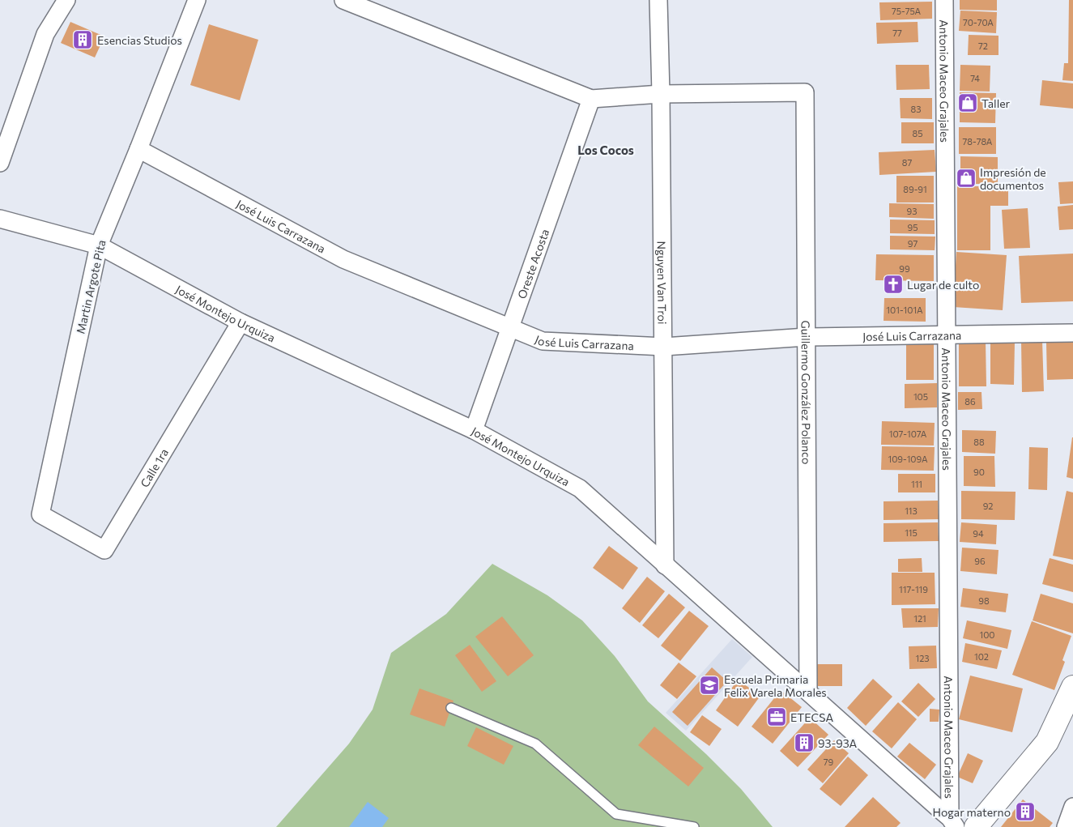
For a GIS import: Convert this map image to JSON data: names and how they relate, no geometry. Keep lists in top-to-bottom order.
{
  "streets": {
    "street": [
      "Antonio Maceo Grajales",
      "José Luis Carrazana",
      "Oreste Acosta",
      "Nguyen Van Troi",
      "Martin Argote Pita",
      "José Montejo Urquiza",
      "Guillermo González Polanco",
      "Calle 1ra"
    ]
  },
  "crossings": [
    ["Antonio Maceo Grajales", "José Luis Carrazana"],
    ["Antonio Maceo Grajales", "José Montejo Urquiza"],
    ["José Luis Carrazana", "Oreste Acosta"],
    ["José Luis Carrazana", "Nguyen Van Troi"],
    ["José Luis Carrazana", "Martin Argote Pita"],
    ["José Luis Carrazana", "Guillermo González Polanco"],
    ["Oreste Acosta", "José Montejo Urquiza"],
    ["Nguyen Van Troi", "José Montejo Urquiza"],
    ["Nguyen Van Troi", "Guillermo González Polanco"],
    ["Martin Argote Pita", "José Montejo Urquiza"],
    ["Martin Argote Pita", "Calle 1ra"],
    ["José Montejo Urquiza", "Guillermo González Polanco"],
    ["José Montejo Urquiza", "Calle 1ra"]
  ],
  "districts": ["Los Cocos"],
  "places": {
    "building": ["Esencias Studios", "93-93A", "Hogar materno"],
    "shop": ["Taller", "Impresión de documentos"],
    "church": ["Lugar de culto"],
    "school or university": ["Escuela Primaria Felix Varela Morales"],
    "office": ["ETECSA"]
  },
  "house_numbers": [
    "75-75A",
    "70-70A",
    "77",
    "72",
    "74",
    "83",
    "85",
    "78-78A",
    "87",
    "89-91",
    "93",
    "95",
    "97",
    "99",
    "101-101A",
    "105",
    "86",
    "107-107A",
    "88",
    "109-109A",
    "90",
    "111",
    "92",
    "113",
    "115",
    "94",
    "96",
    "117-119",
    "98",
    "121",
    "100",
    "102",
    "123",
    "79"
  ]
}
